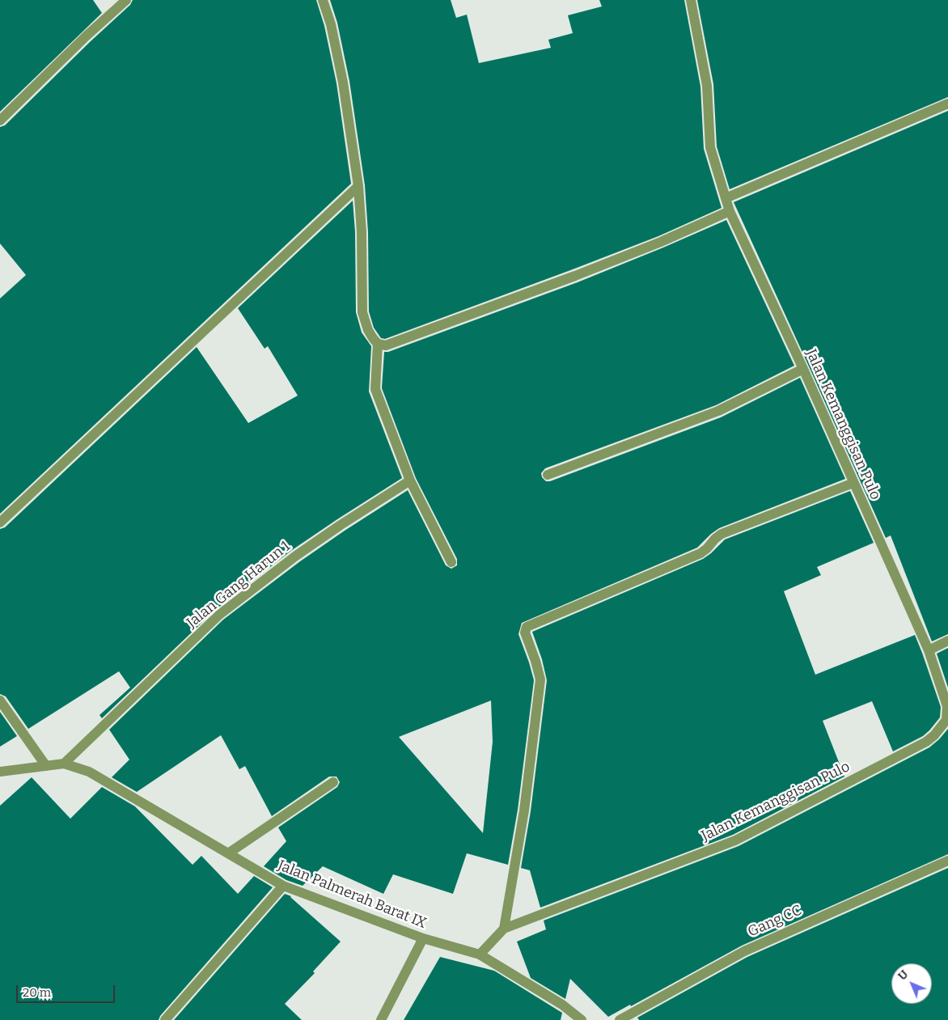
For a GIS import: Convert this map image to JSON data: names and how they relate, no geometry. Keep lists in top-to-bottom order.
{
  "streets": {
    "street": [
      "Jalan Kemanggisan Pulo",
      "Jalan Gang Harun 1",
      "Jalan Palmerah Barat IX",
      "Gang CC"
    ]
  },
  "crossings": [
    ["Jalan Kemanggisan Pulo", "Jalan Palmerah Barat IX"],
    ["Jalan Gang Harun 1", "Jalan Palmerah Barat IX"]
  ],
  "scale_bar": "20 m",
  "north": "top left"
}
